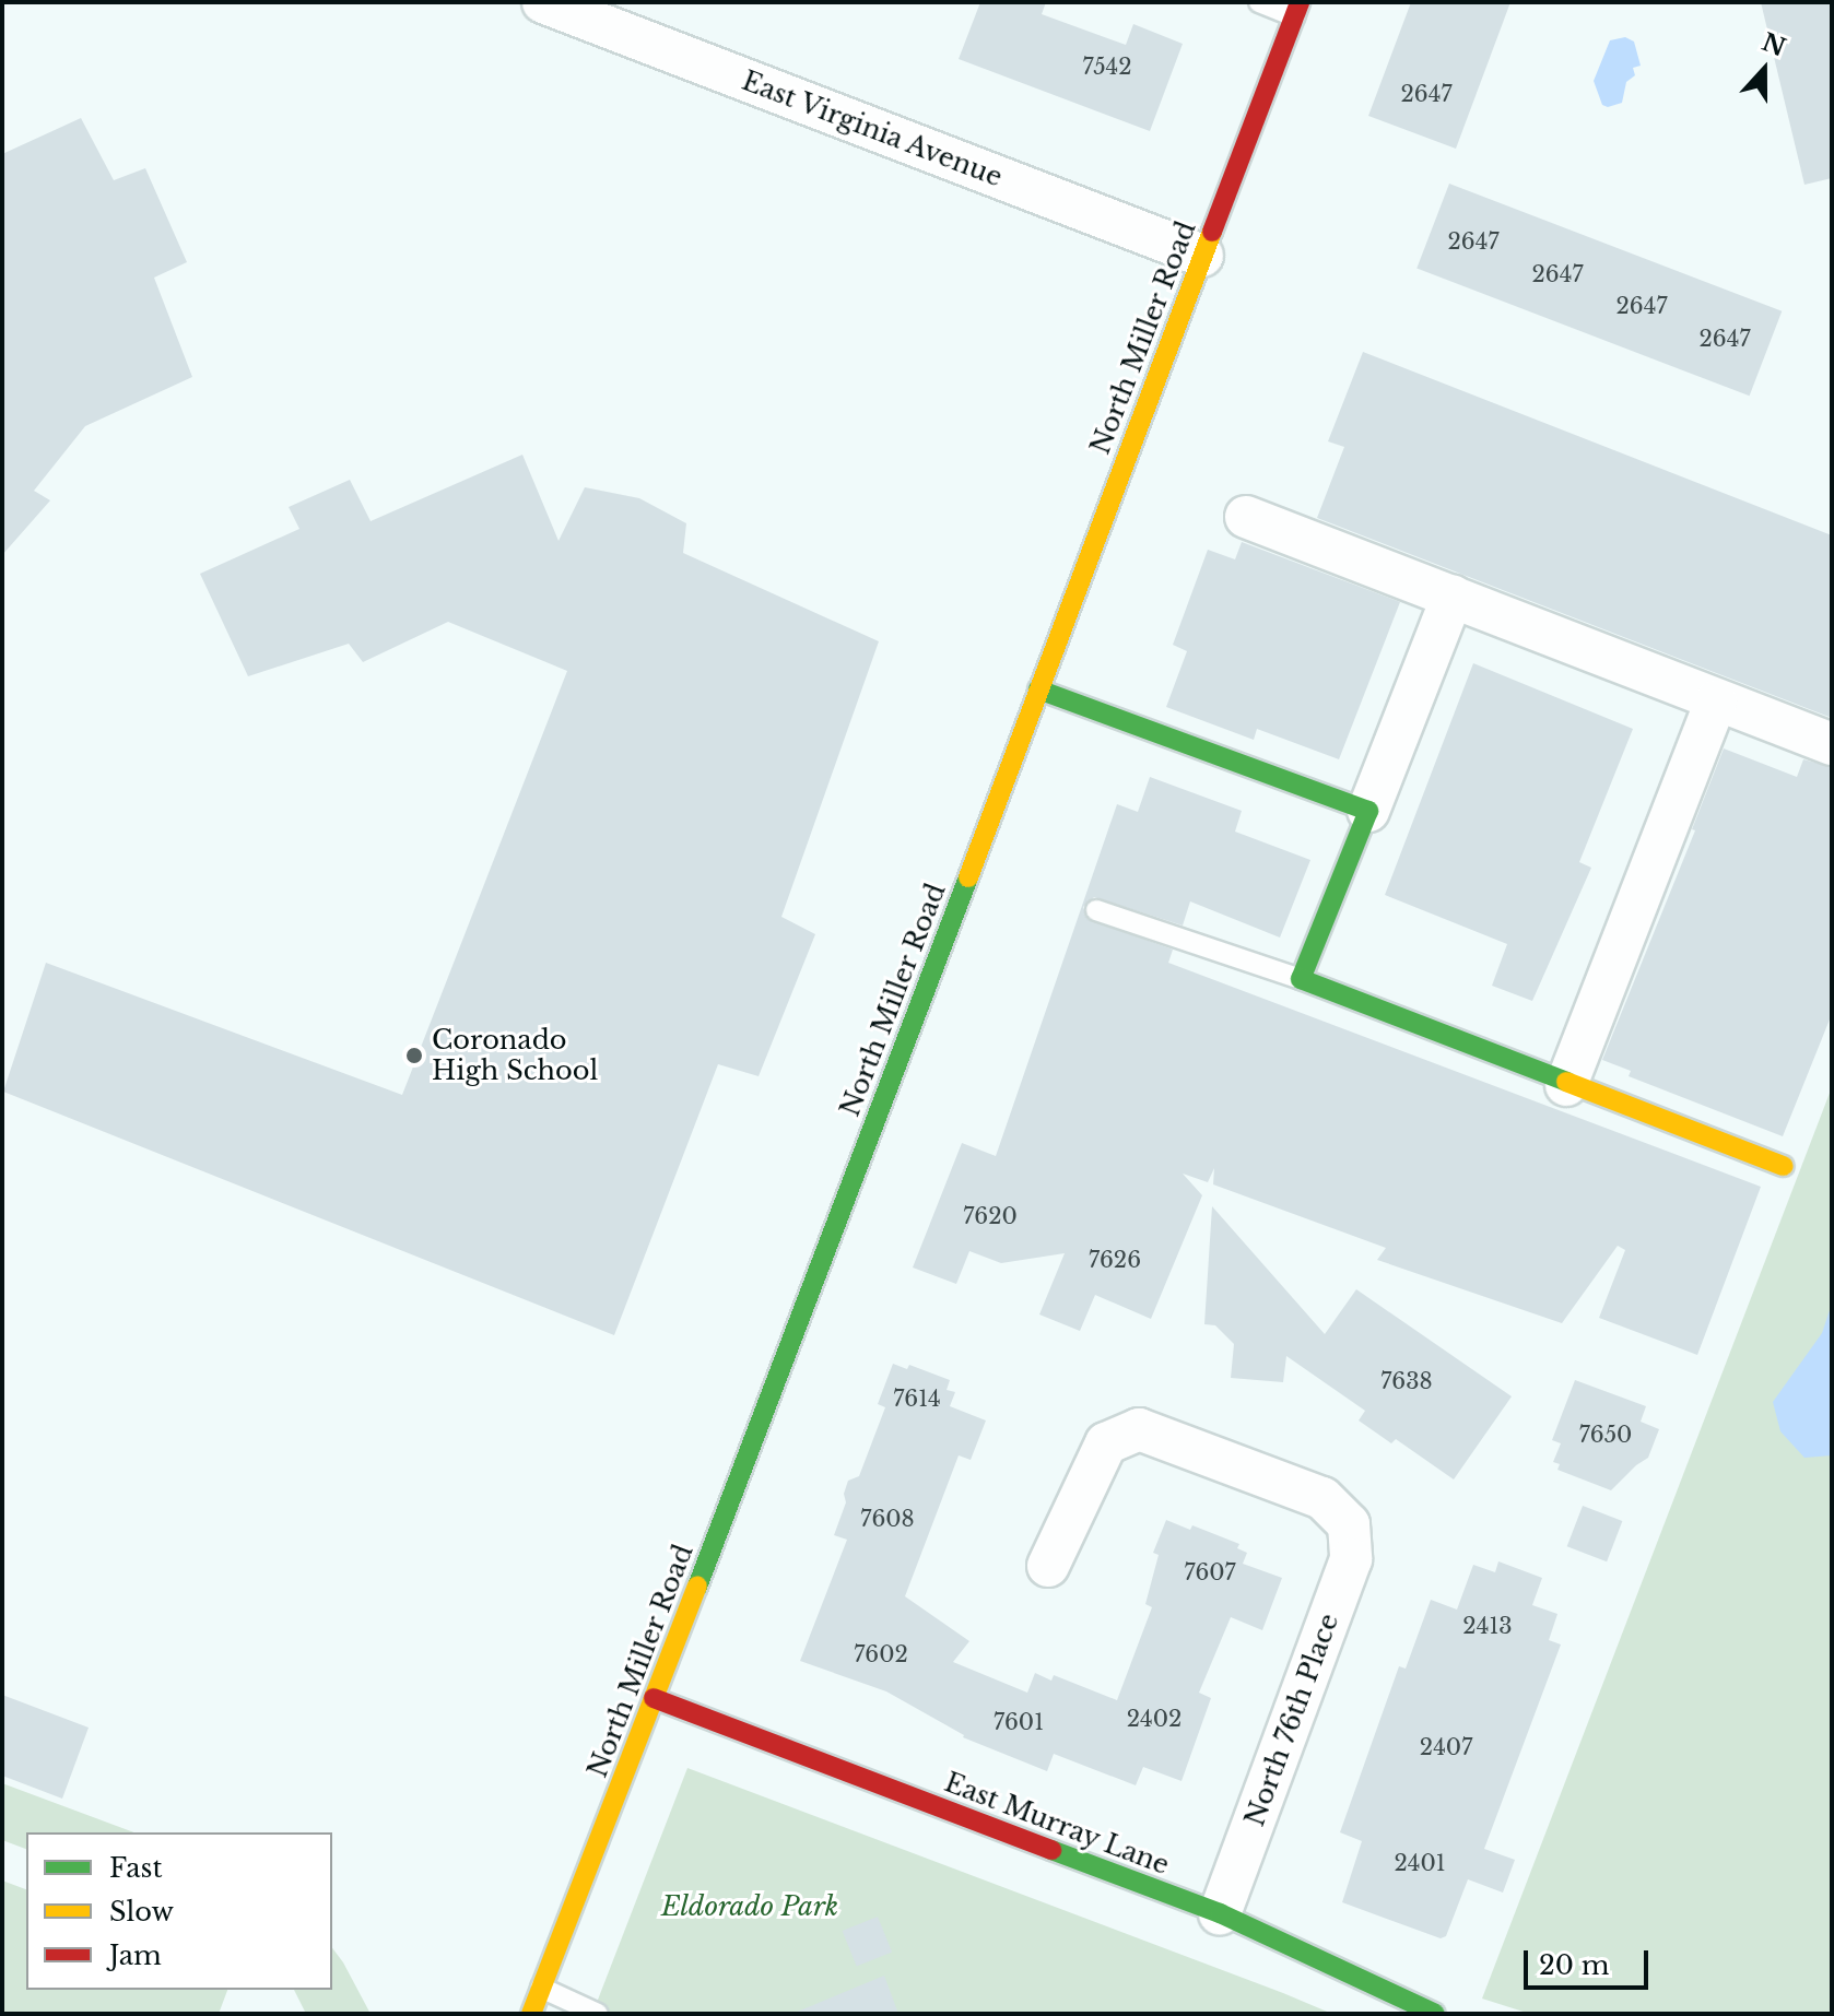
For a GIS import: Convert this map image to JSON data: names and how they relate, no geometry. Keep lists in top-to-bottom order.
{
  "streets": {
    "street": [
      "East Virginia Avenue",
      "North Miller Road",
      "North 76th Place",
      "East Murray Lane"
    ]
  },
  "crossings": [
    ["East Virginia Avenue", "North Miller Road"],
    ["North Miller Road", "East Murray Lane"],
    ["North 76th Place", "East Murray Lane"]
  ],
  "parks": ["Eldorado Park"],
  "places": ["Coronado High School"],
  "house_numbers": [
    "7542",
    "2647",
    "2647",
    "2647",
    "2647",
    "2647",
    "7620",
    "7626",
    "7638",
    "7614",
    "7650",
    "7608",
    "7607",
    "2413",
    "7602",
    "2402",
    "7601",
    "2407",
    "2401"
  ],
  "legend": ["Fast", "Slow", "Jam"],
  "scale_bar": "20 m",
  "north": "top"
}
